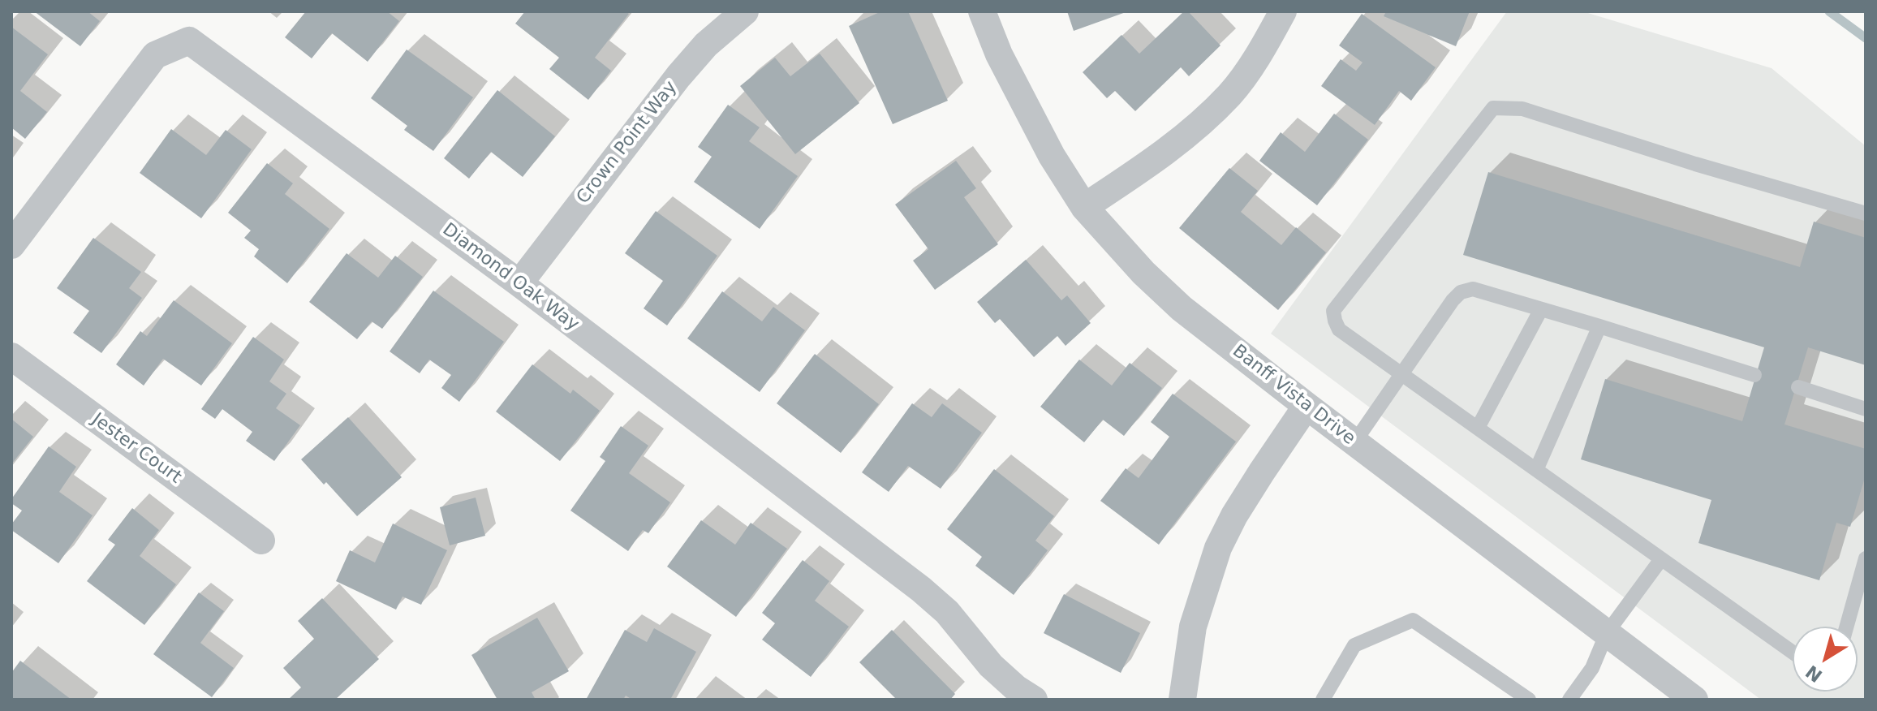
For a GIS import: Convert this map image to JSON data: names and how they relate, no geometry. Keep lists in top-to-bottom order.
{
  "streets": {
    "street": [
      "Crown Point Way",
      "Diamond Oak Way",
      "Banff Vista Drive",
      "Jester Court"
    ]
  },
  "crossings": [
    ["Crown Point Way", "Diamond Oak Way"]
  ],
  "north": "bottom left"
}
